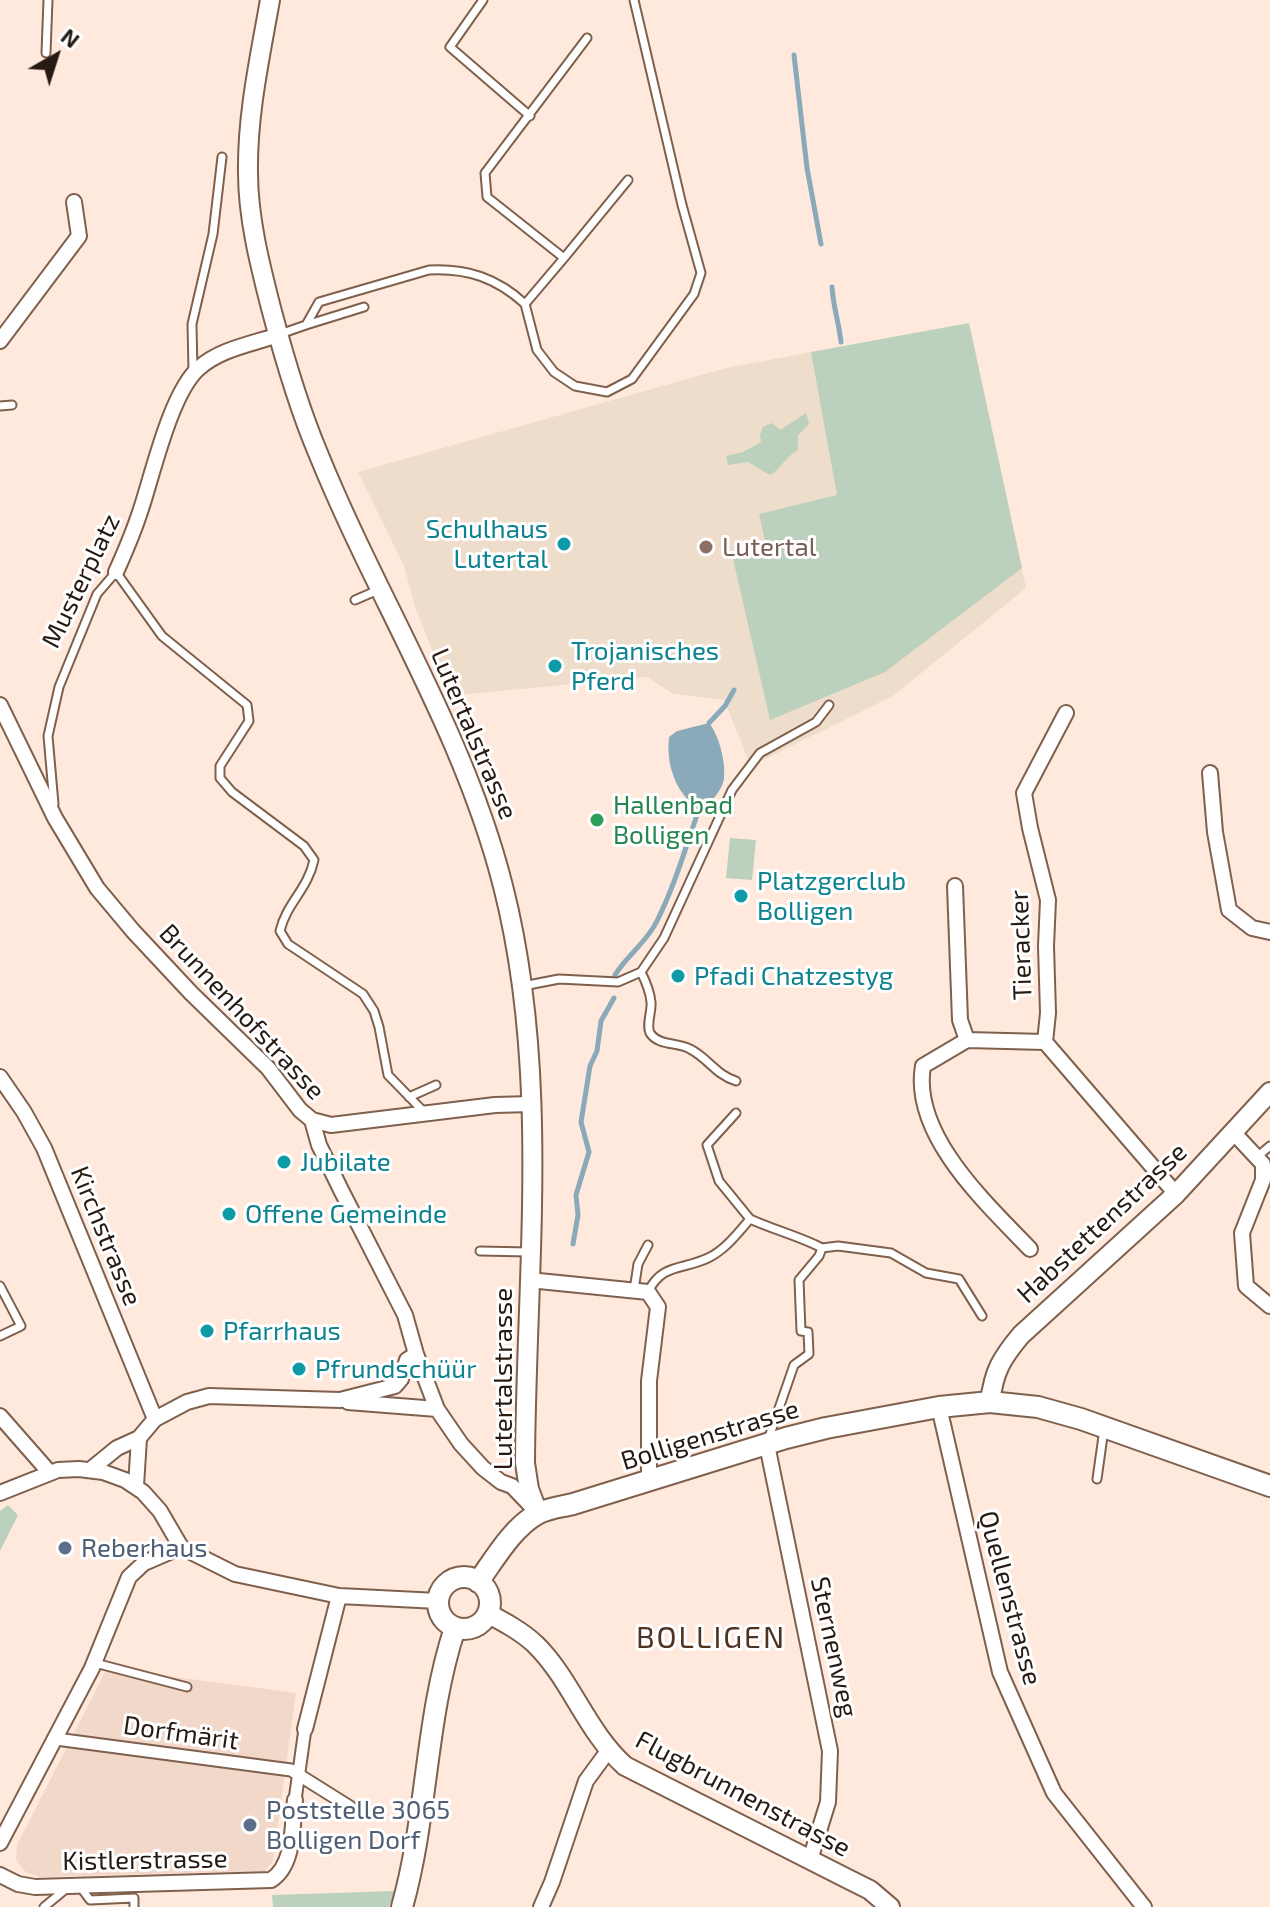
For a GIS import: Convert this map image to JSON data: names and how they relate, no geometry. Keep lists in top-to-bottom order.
{
  "streets": {
    "main road": ["Bolligenstrasse"],
    "street": [
      "Musterplatz",
      "Lutertalstrasse",
      "Tieracker",
      "Brunnenhofstrasse",
      "Habstettenstrasse",
      "Kirchstrasse",
      "Quellenstrasse",
      "Sternenweg",
      "Dorfmärit",
      "Flugbrunnenstrasse",
      "Kistlerstrasse"
    ]
  },
  "crossings": [
    ["Musterplatz", "Brunnenhofstrasse"],
    ["Lutertalstrasse", "Brunnenhofstrasse"],
    ["Lutertalstrasse", "Bolligenstrasse"],
    ["Brunnenhofstrasse", "Bolligenstrasse"],
    ["Habstettenstrasse", "Bolligenstrasse"],
    ["Bolligenstrasse", "Quellenstrasse"],
    ["Bolligenstrasse", "Sternenweg"],
    ["Bolligenstrasse", "Flugbrunnenstrasse"],
    ["Sternenweg", "Flugbrunnenstrasse"]
  ],
  "districts": ["BOLLIGEN"],
  "places": [
    "Schulhaus Lutertal",
    "Lutertal",
    "Trojanisches Pferd",
    "Hallenbad Bolligen",
    "Platzgerclub Bolligen",
    "Pfadi Chatzestyg",
    "Jubilate",
    "Offene Gemeinde",
    "Pfarrhaus",
    "Pfrundschüür",
    "Reberhaus",
    "Poststelle 3065 Bolligen Dorf"
  ],
  "north": "top right"
}
